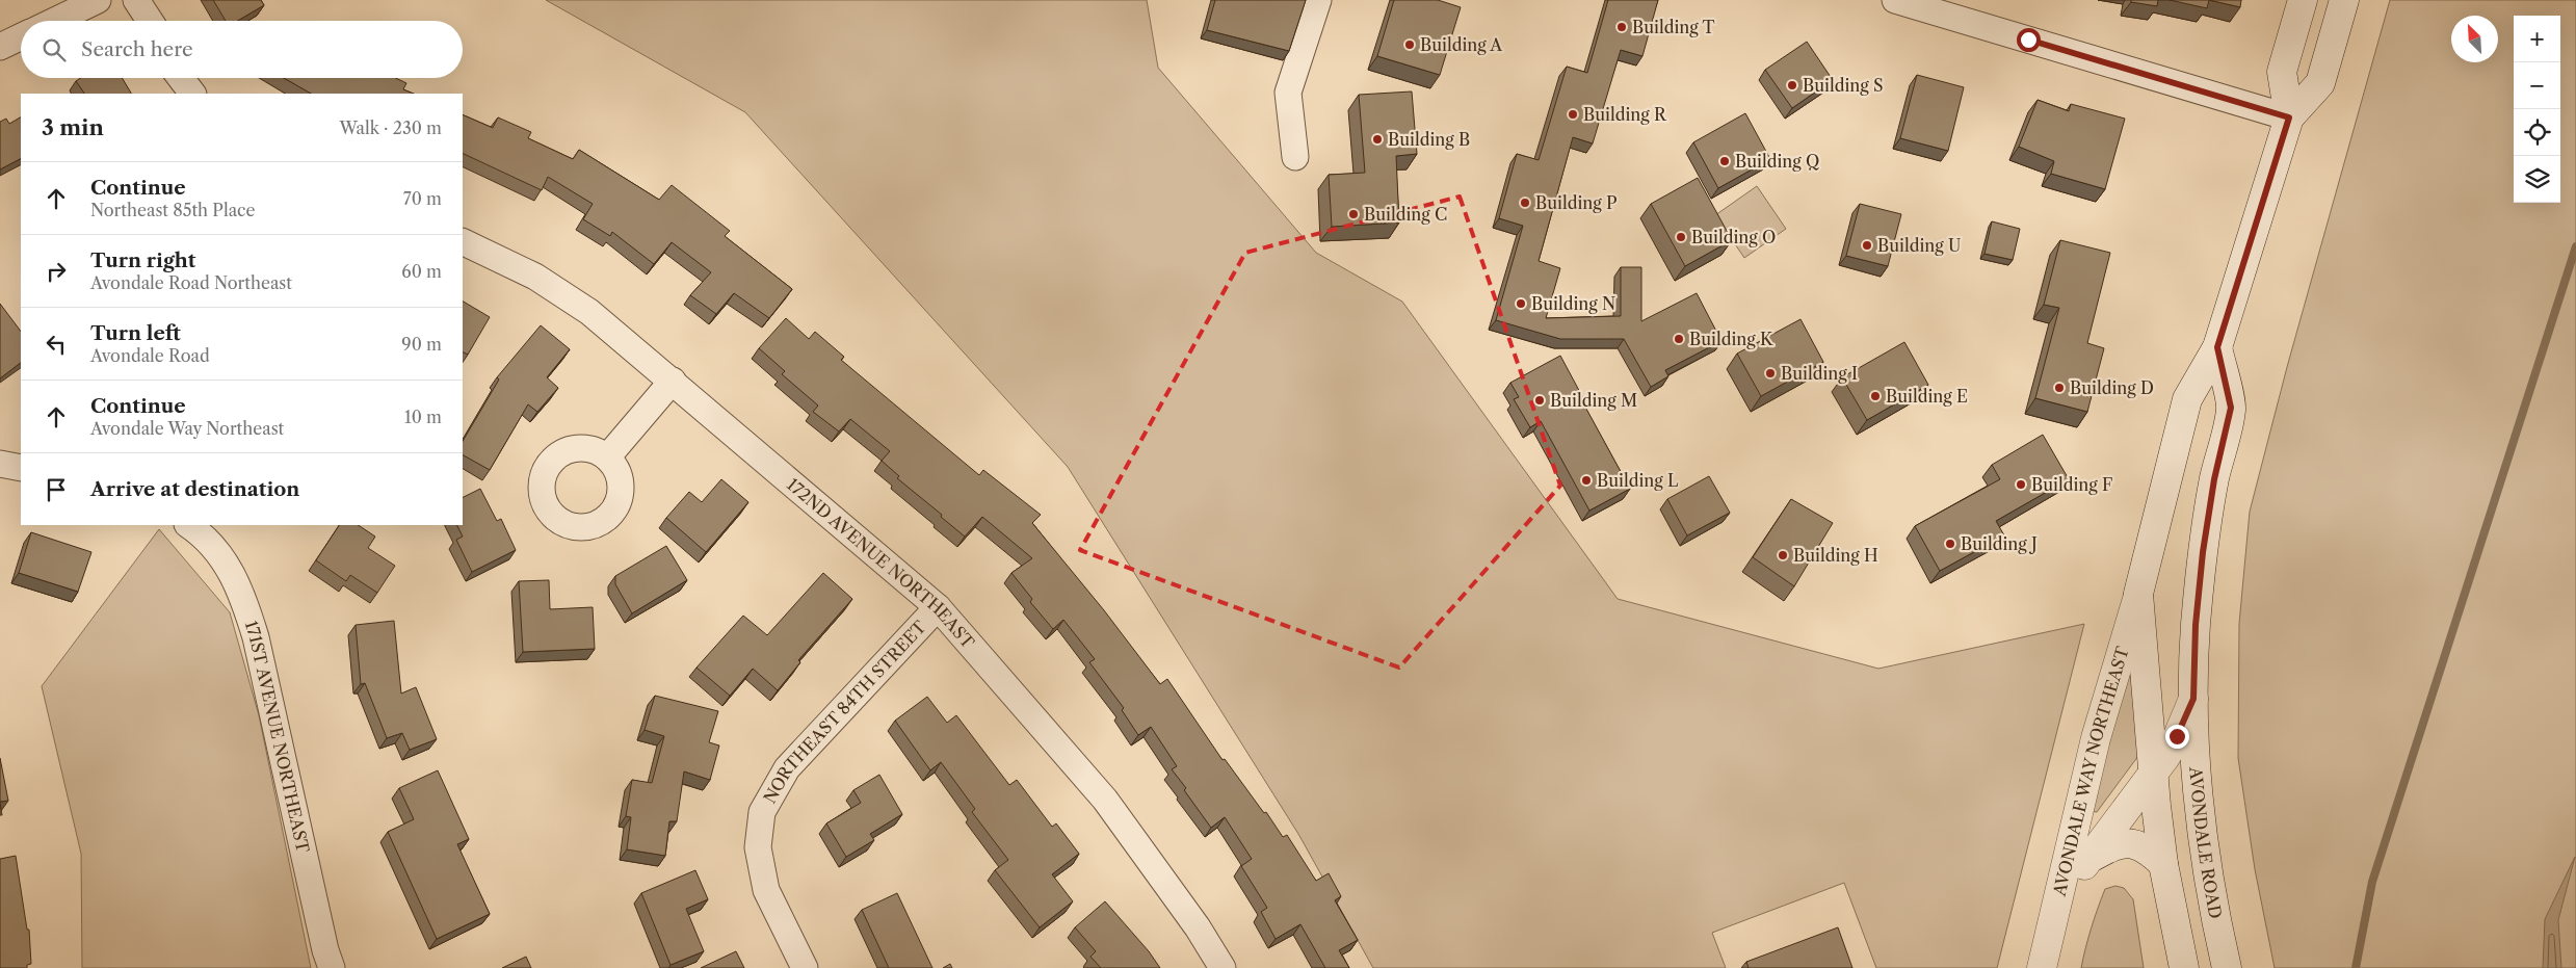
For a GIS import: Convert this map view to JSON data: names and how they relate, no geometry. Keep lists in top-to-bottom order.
{
  "streets": {
    "main road": ["AVONDALE WAY NORTHEAST", "AVONDALE ROAD"],
    "street": ["172ND AVENUE NORTHEAST", "NORTHEAST 84TH STREET", "171ST AVENUE NORTHEAST"]
  },
  "crossings": [
    ["172ND AVENUE NORTHEAST", "NORTHEAST 84TH STREET"],
    ["AVONDALE WAY NORTHEAST", "AVONDALE ROAD"]
  ],
  "places": [
    "Building T",
    "Building A",
    "Building S",
    "Building R",
    "Building B",
    "Building Q",
    "Building P",
    "Building C",
    "Building O",
    "Building U",
    "Building N",
    "Building K",
    "Building I",
    "Building D",
    "Building E",
    "Building M",
    "Building L",
    "Building F",
    "Building J",
    "Building H"
  ],
  "north": "top left",
  "page": {
    "map_buttons": ["+", "−"],
    "search": "Search here",
    "heading": ["3 min", "Walk · 230 m"],
    "list": [
      ["Continue", "Northeast 85th Place", "70 m"],
      ["Turn right", "Avondale Road Northeast", "60 m"],
      ["Turn left", "Avondale Road", "90 m"],
      ["Continue", "Avondale Way Northeast", "10 m"],
      "Arrive at destination"
    ]
  }
}
